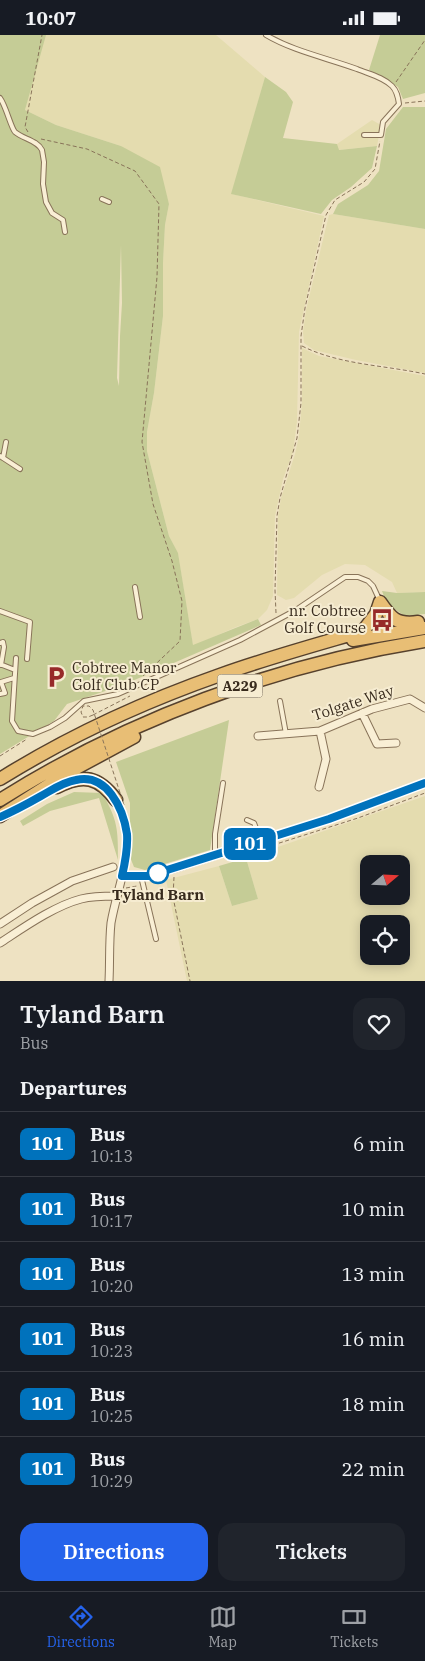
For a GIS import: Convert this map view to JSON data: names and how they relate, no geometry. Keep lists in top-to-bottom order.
{
  "streets": {
    "highway": ["A229"],
    "street": ["Tolgate Way"]
  },
  "places": {
    "bus stop": ["nr. Cobtree Golf Course"],
    "parking": ["Cobtree Manor Golf Club CP"],
    "other": ["Tyland Barn"]
  },
  "lines": ["bus line 101"],
  "north": "right",
  "page": {
    "status": "10:07",
    "on_map": "101",
    "heading": [
      ["Tyland Barn", "Bus"],
      "Departures"
    ],
    "list": [
      {
        "mark": "101",
        "name": "Bus",
        "note": "10:13",
        "value": "6 min"
      },
      {
        "mark": "101",
        "name": "Bus",
        "note": "10:17",
        "value": "10 min"
      },
      {
        "mark": "101",
        "name": "Bus",
        "note": "10:20",
        "value": "13 min"
      },
      {
        "mark": "101",
        "name": "Bus",
        "note": "10:23",
        "value": "16 min"
      },
      {
        "mark": "101",
        "name": "Bus",
        "note": "10:25",
        "value": "18 min"
      },
      {
        "mark": "101",
        "name": "Bus",
        "note": "10:29",
        "value": "22 min"
      }
    ],
    "buttons": ["Directions", "Tickets"],
    "tabs": ["Directions", "Map", "Tickets"]
  }
}
